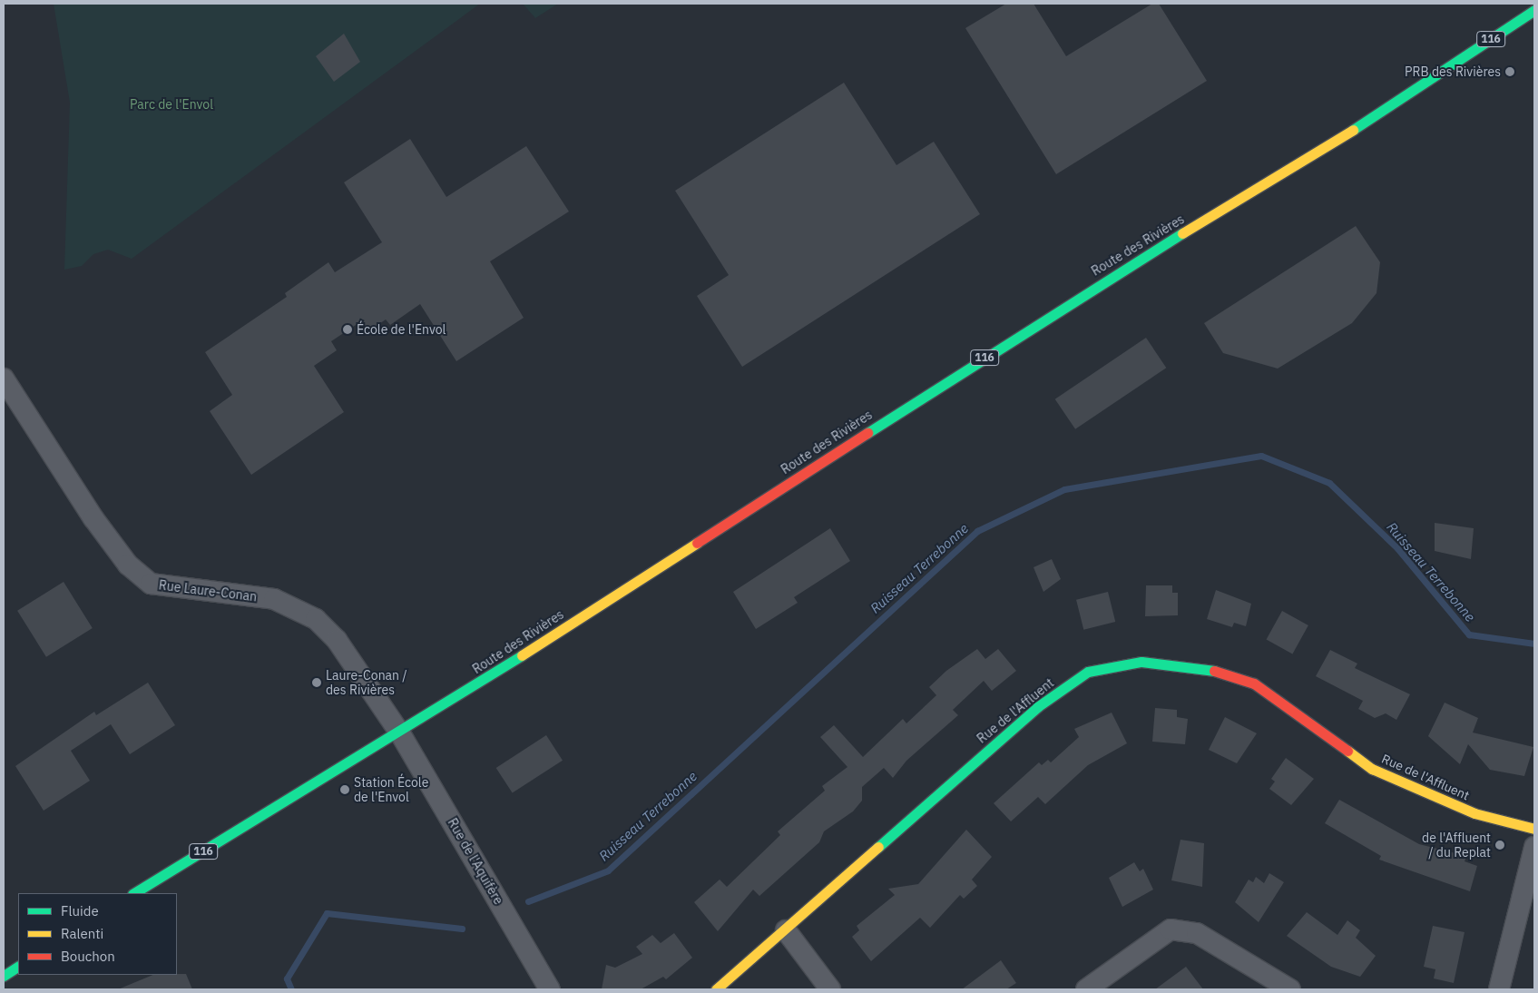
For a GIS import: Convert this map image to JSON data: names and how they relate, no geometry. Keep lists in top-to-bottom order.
{
  "streets": {
    "main road": ["116", "Route des Rivières", "Rue de l'Affluent"],
    "street": ["Rue Laure-Conan", "Rue de l'Aquifère"]
  },
  "crossings": [
    ["Route des Rivières", "Rue Laure-Conan"],
    ["Route des Rivières", "Rue de l'Aquifère"],
    ["Rue Laure-Conan", "Rue de l'Aquifère"]
  ],
  "water": ["Ruisseau Terrebonne"],
  "parks": ["Parc de l'Envol"],
  "places": [
    "PRB des Rivières",
    "École de l'Envol",
    "Laure-Conan / des Rivières",
    "Station École de l'Envol",
    "de l'Affluent / du Replat"
  ],
  "legend": ["Fluide", "Ralenti", "Bouchon"]
}
